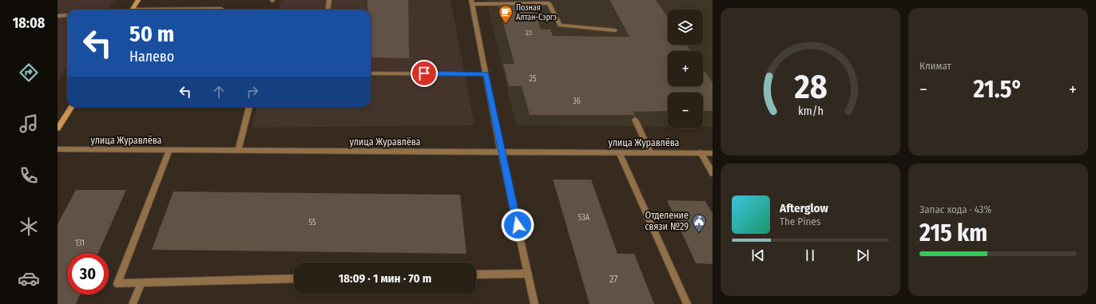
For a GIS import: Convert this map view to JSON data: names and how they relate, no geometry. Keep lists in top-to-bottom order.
{
  "streets": {
    "street": ["улица Журавлёва"]
  },
  "places": {
    "cafe": ["Позная Алтан-Сэргэ"],
    "public building": ["Отделение связи №29"]
  },
  "house_numbers": [
    "23",
    "25",
    "36",
    "53А",
    "55",
    "131",
    "27"
  ],
  "page": {
    "tabs": "18:08",
    "tile": [
      "Климат",
      ["Запас хода · 43%", "215 km"]
    ],
    "map_buttons": ["+", "−"],
    "turn": ["50 m", "Налево"],
    "heat": ["−", "21.5°", "+"],
    "song": ["Afterglow", "The Pines"],
    "limit": "30",
    "trip": "18:09 · 1 мин · 70 m",
    "gauge": ["28", "km/h"]
  }
}
